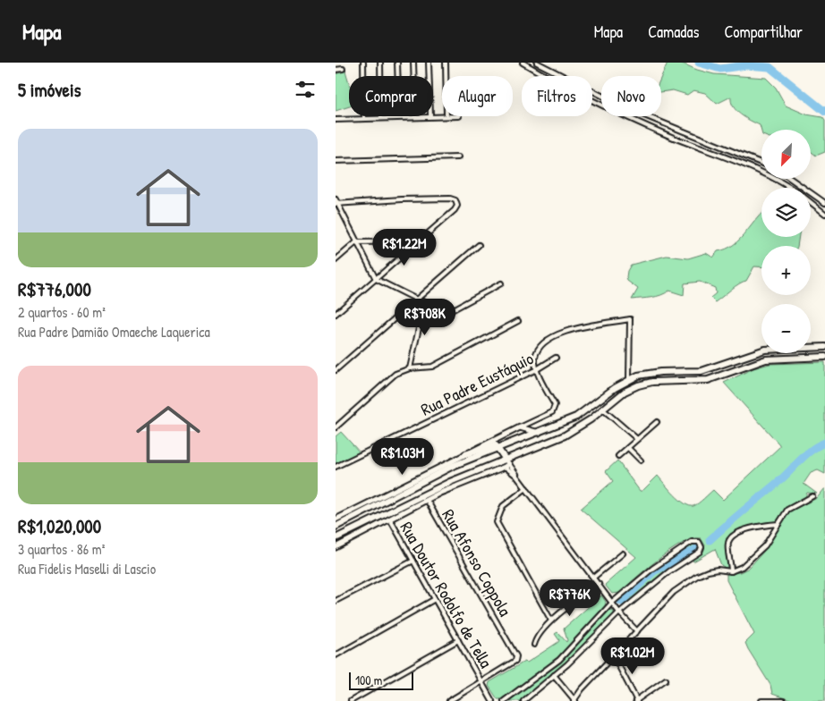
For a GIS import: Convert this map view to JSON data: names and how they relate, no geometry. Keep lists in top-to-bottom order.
{
  "streets": {
    "street": ["Rua Padre Eustáquio", "Rua Afonso Coppola", "Rua Doutor Rodolfo de Tella"]
  },
  "crossings": [
    ["Rua Afonso Coppola", "Rua Doutor Rodolfo de Tella"]
  ],
  "scale_bar": "100 m",
  "north": "bottom left",
  "page": {
    "header": "Mapa",
    "nav": ["Mapa", "Camadas", "Compartilhar"],
    "heading": "5 imóveis",
    "chip": [
      "Comprar",
      "Alugar",
      "Filtros",
      "Novo"
    ],
    "list": [
      {
        "name": "R$776,000",
        "note": "2 quartos · 60 m² · Rua Padre Damião Omaeche Laquerica"
      },
      {
        "name": "R$1,020,000",
        "note": "3 quartos · 86 m² · Rua Fidelis Maselli di Lascio"
      }
    ],
    "map_buttons": ["+", "−"],
    "price": [
      "R$1.22M",
      "R$708K",
      "R$1.03M",
      "R$776K",
      "R$1.02M"
    ],
    "scale": "100 m"
  }
}
